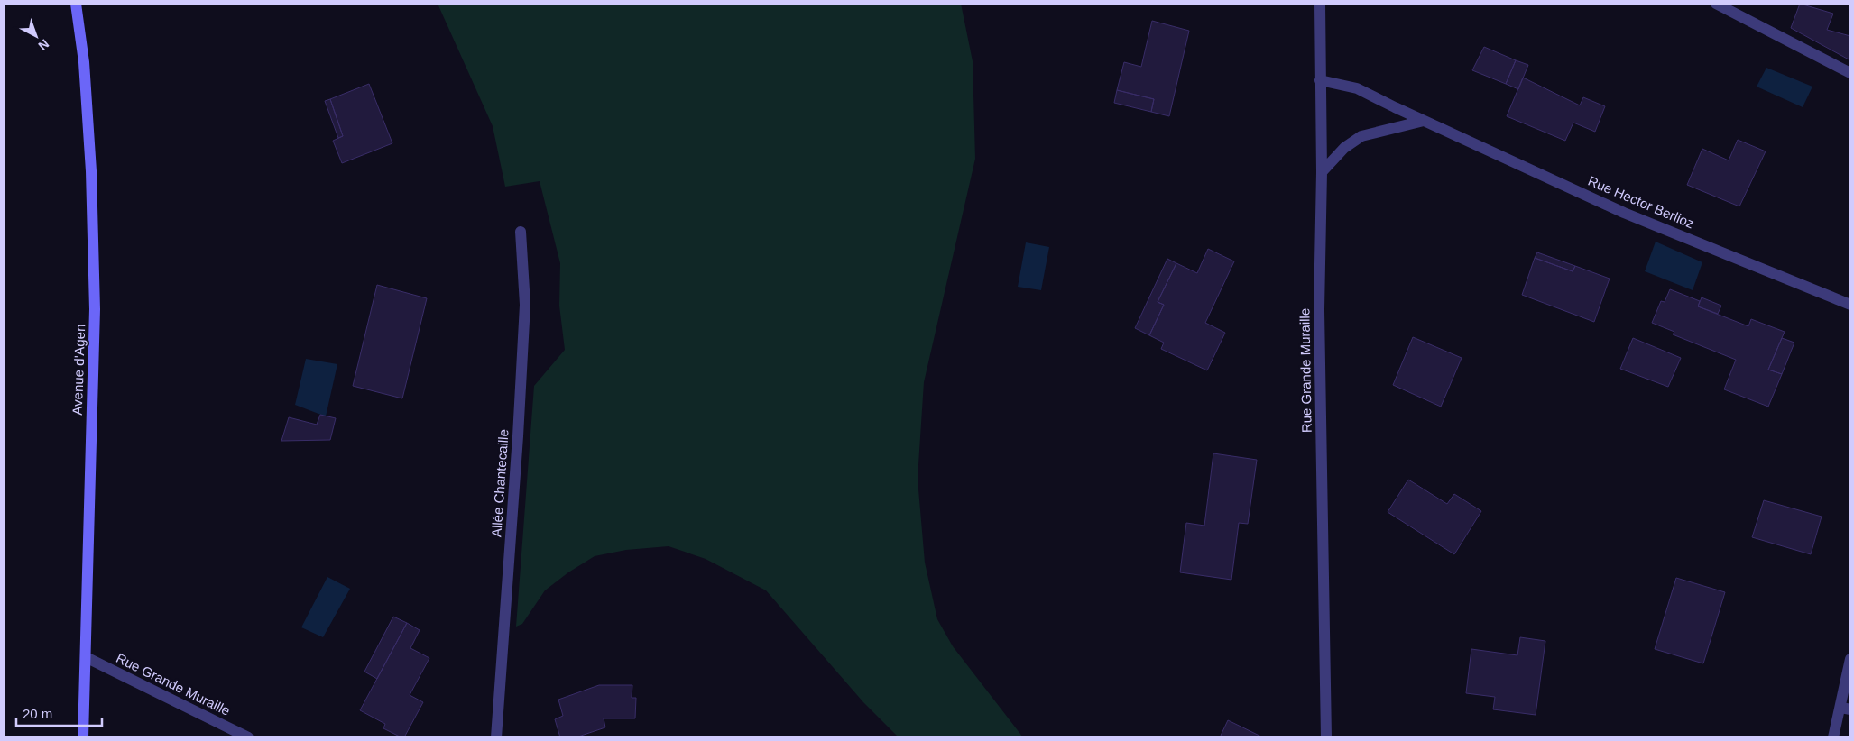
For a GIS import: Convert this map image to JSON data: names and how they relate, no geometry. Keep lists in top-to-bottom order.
{
  "streets": {
    "main road": ["Avenue d'Agen"],
    "street": ["Rue Hector Berlioz", "Rue Grande Muraille", "Allée Chantecaille"]
  },
  "crossings": [
    ["Rue Hector Berlioz", "Rue Grande Muraille"],
    ["Avenue d'Agen", "Rue Grande Muraille"]
  ],
  "scale_bar": "20 m",
  "north": "bottom right"
}
